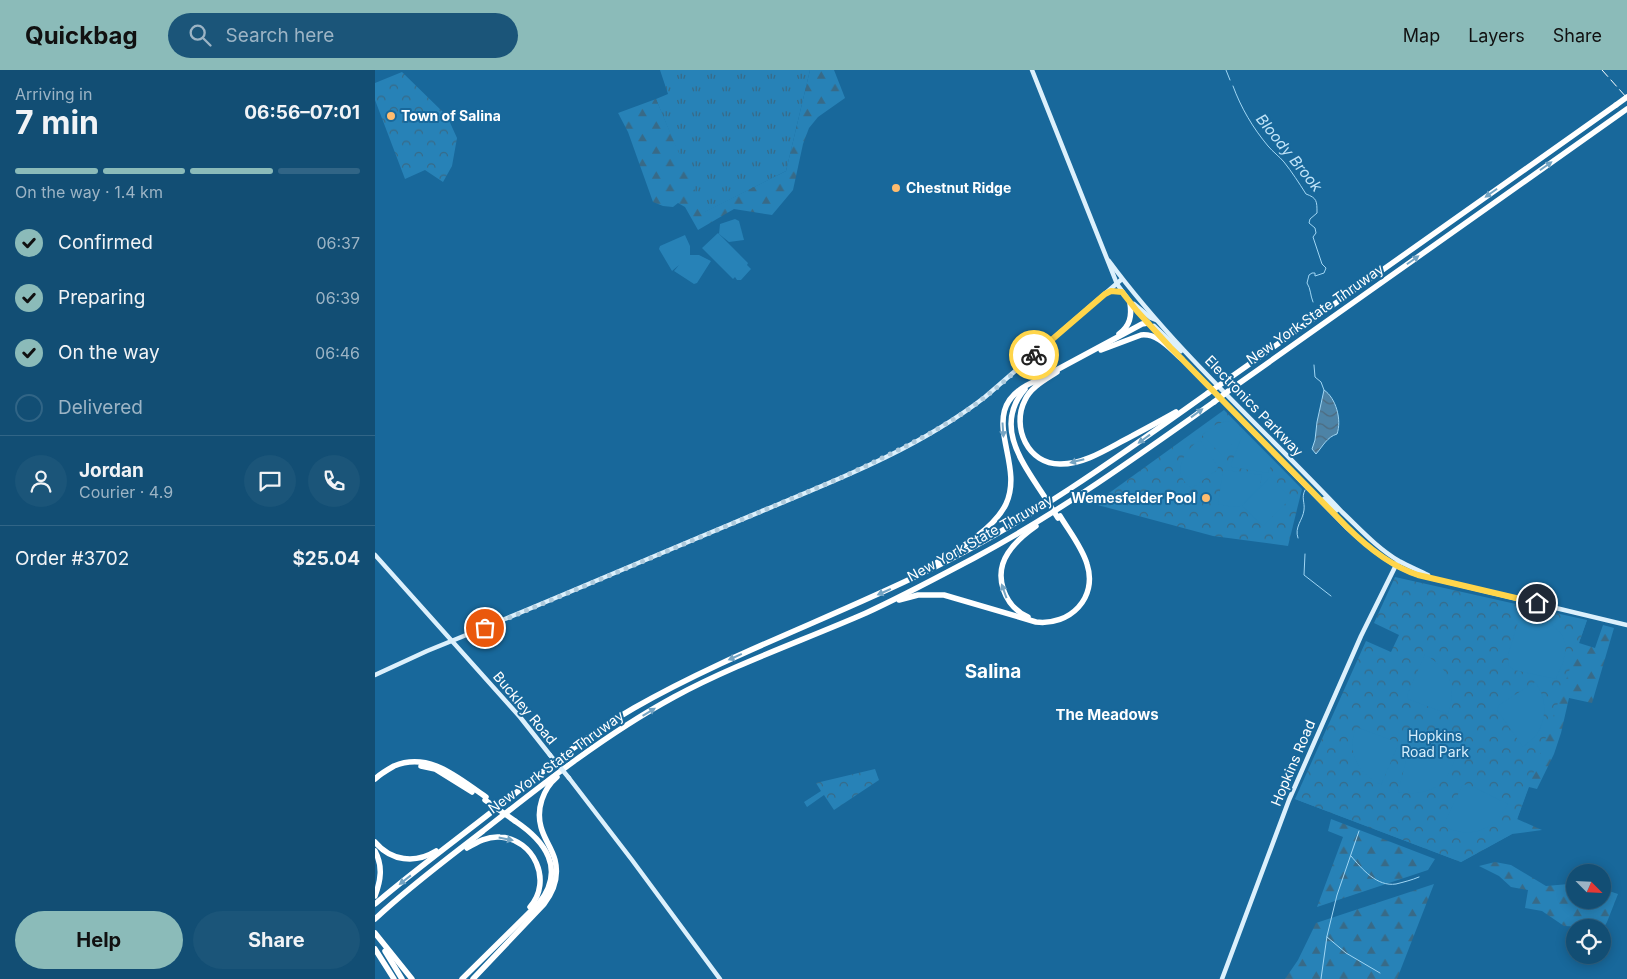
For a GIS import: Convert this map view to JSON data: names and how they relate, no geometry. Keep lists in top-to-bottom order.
{
  "streets": {
    "highway": ["New York State Thruway"],
    "street": ["Electronics Parkway", "Buckley Road", "Hopkins Road"]
  },
  "crossings": [
    ["Electronics Parkway", "Hopkins Road"]
  ],
  "districts": ["Salina", "The Meadows"],
  "water": ["Bloody Brook"],
  "parks": ["Hopkins Road Park"],
  "places": ["Town of Salina", "Chestnut Ridge", "Wemesfelder Pool"],
  "north": "bottom right",
  "page": {
    "header": "Quickbag",
    "search": "Search here",
    "nav": ["Map", "Layers", "Share"],
    "heading": ["7 min", "Arriving in", "06:56–07:01"],
    "panel": [
      "Jordan",
      "Courier · 4.9",
      "Order #3702",
      "$25.04"
    ],
    "bar": "On the way · 1.4 km",
    "list": [
      ["Confirmed", "06:37"],
      ["Preparing", "06:39"],
      ["On the way", "06:46"],
      "Delivered"
    ],
    "buttons": ["Help", "Share"]
  }
}
